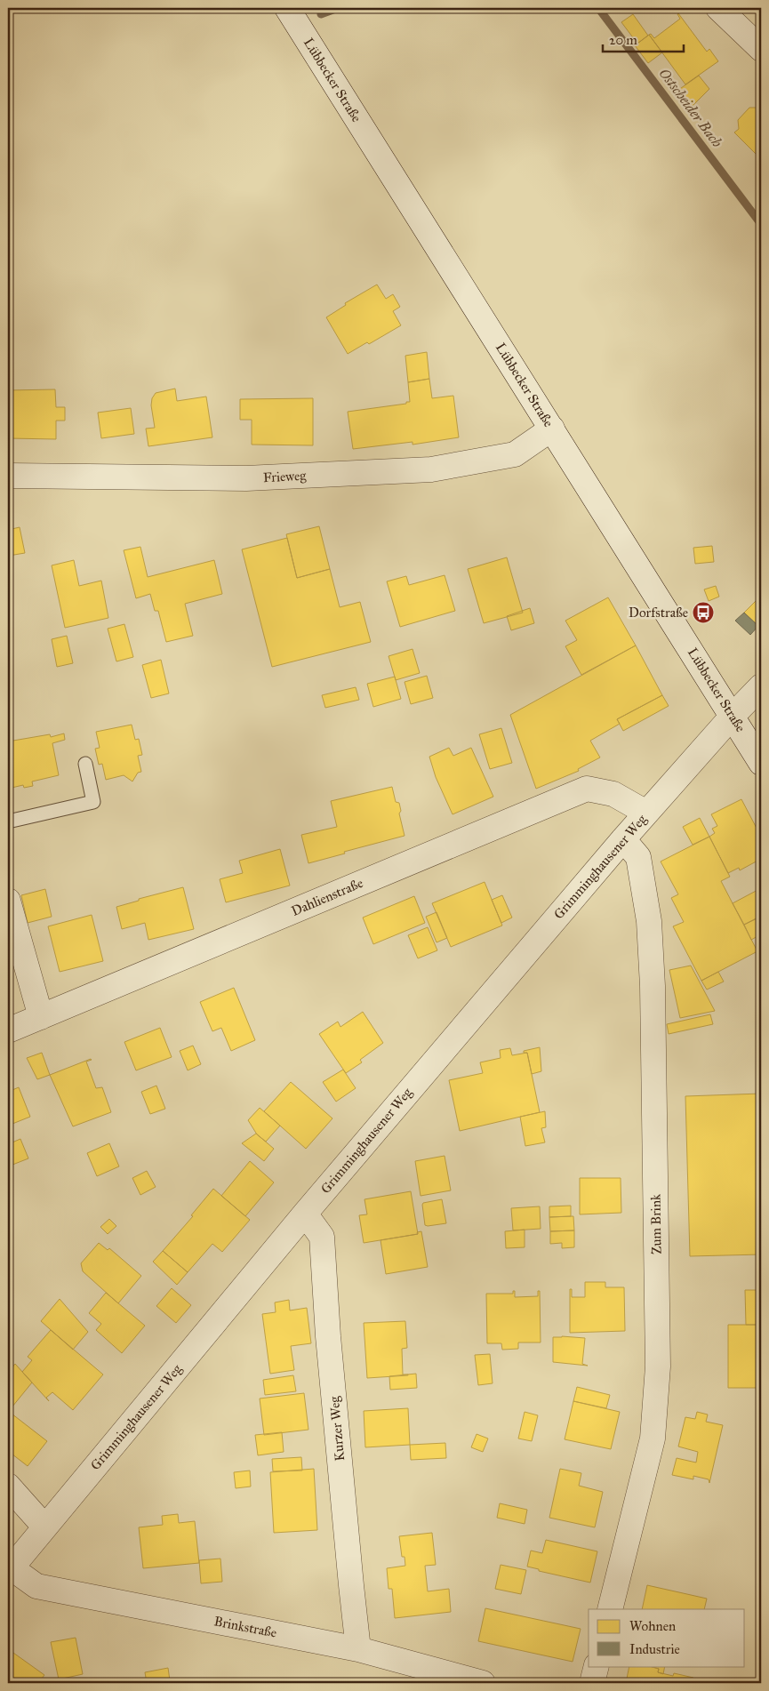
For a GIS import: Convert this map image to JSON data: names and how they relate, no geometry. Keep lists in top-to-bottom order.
{
  "streets": {
    "street": [
      "Lübbecker Straße",
      "Frieweg",
      "Grimminghausener Weg",
      "Dahlienstraße",
      "Zum Brink",
      "Kurzer Weg",
      "Brinkstraße"
    ]
  },
  "crossings": [
    ["Lübbecker Straße", "Frieweg"],
    ["Lübbecker Straße", "Grimminghausener Weg"],
    ["Grimminghausener Weg", "Dahlienstraße"],
    ["Grimminghausener Weg", "Zum Brink"],
    ["Grimminghausener Weg", "Kurzer Weg"],
    ["Grimminghausener Weg", "Brinkstraße"],
    ["Kurzer Weg", "Brinkstraße"]
  ],
  "water": ["Ostscheider Bach"],
  "places": {
    "bus stop": ["Dorfstraße"]
  },
  "legend": ["Wohnen", "Industrie"],
  "scale_bar": "20 m"
}
